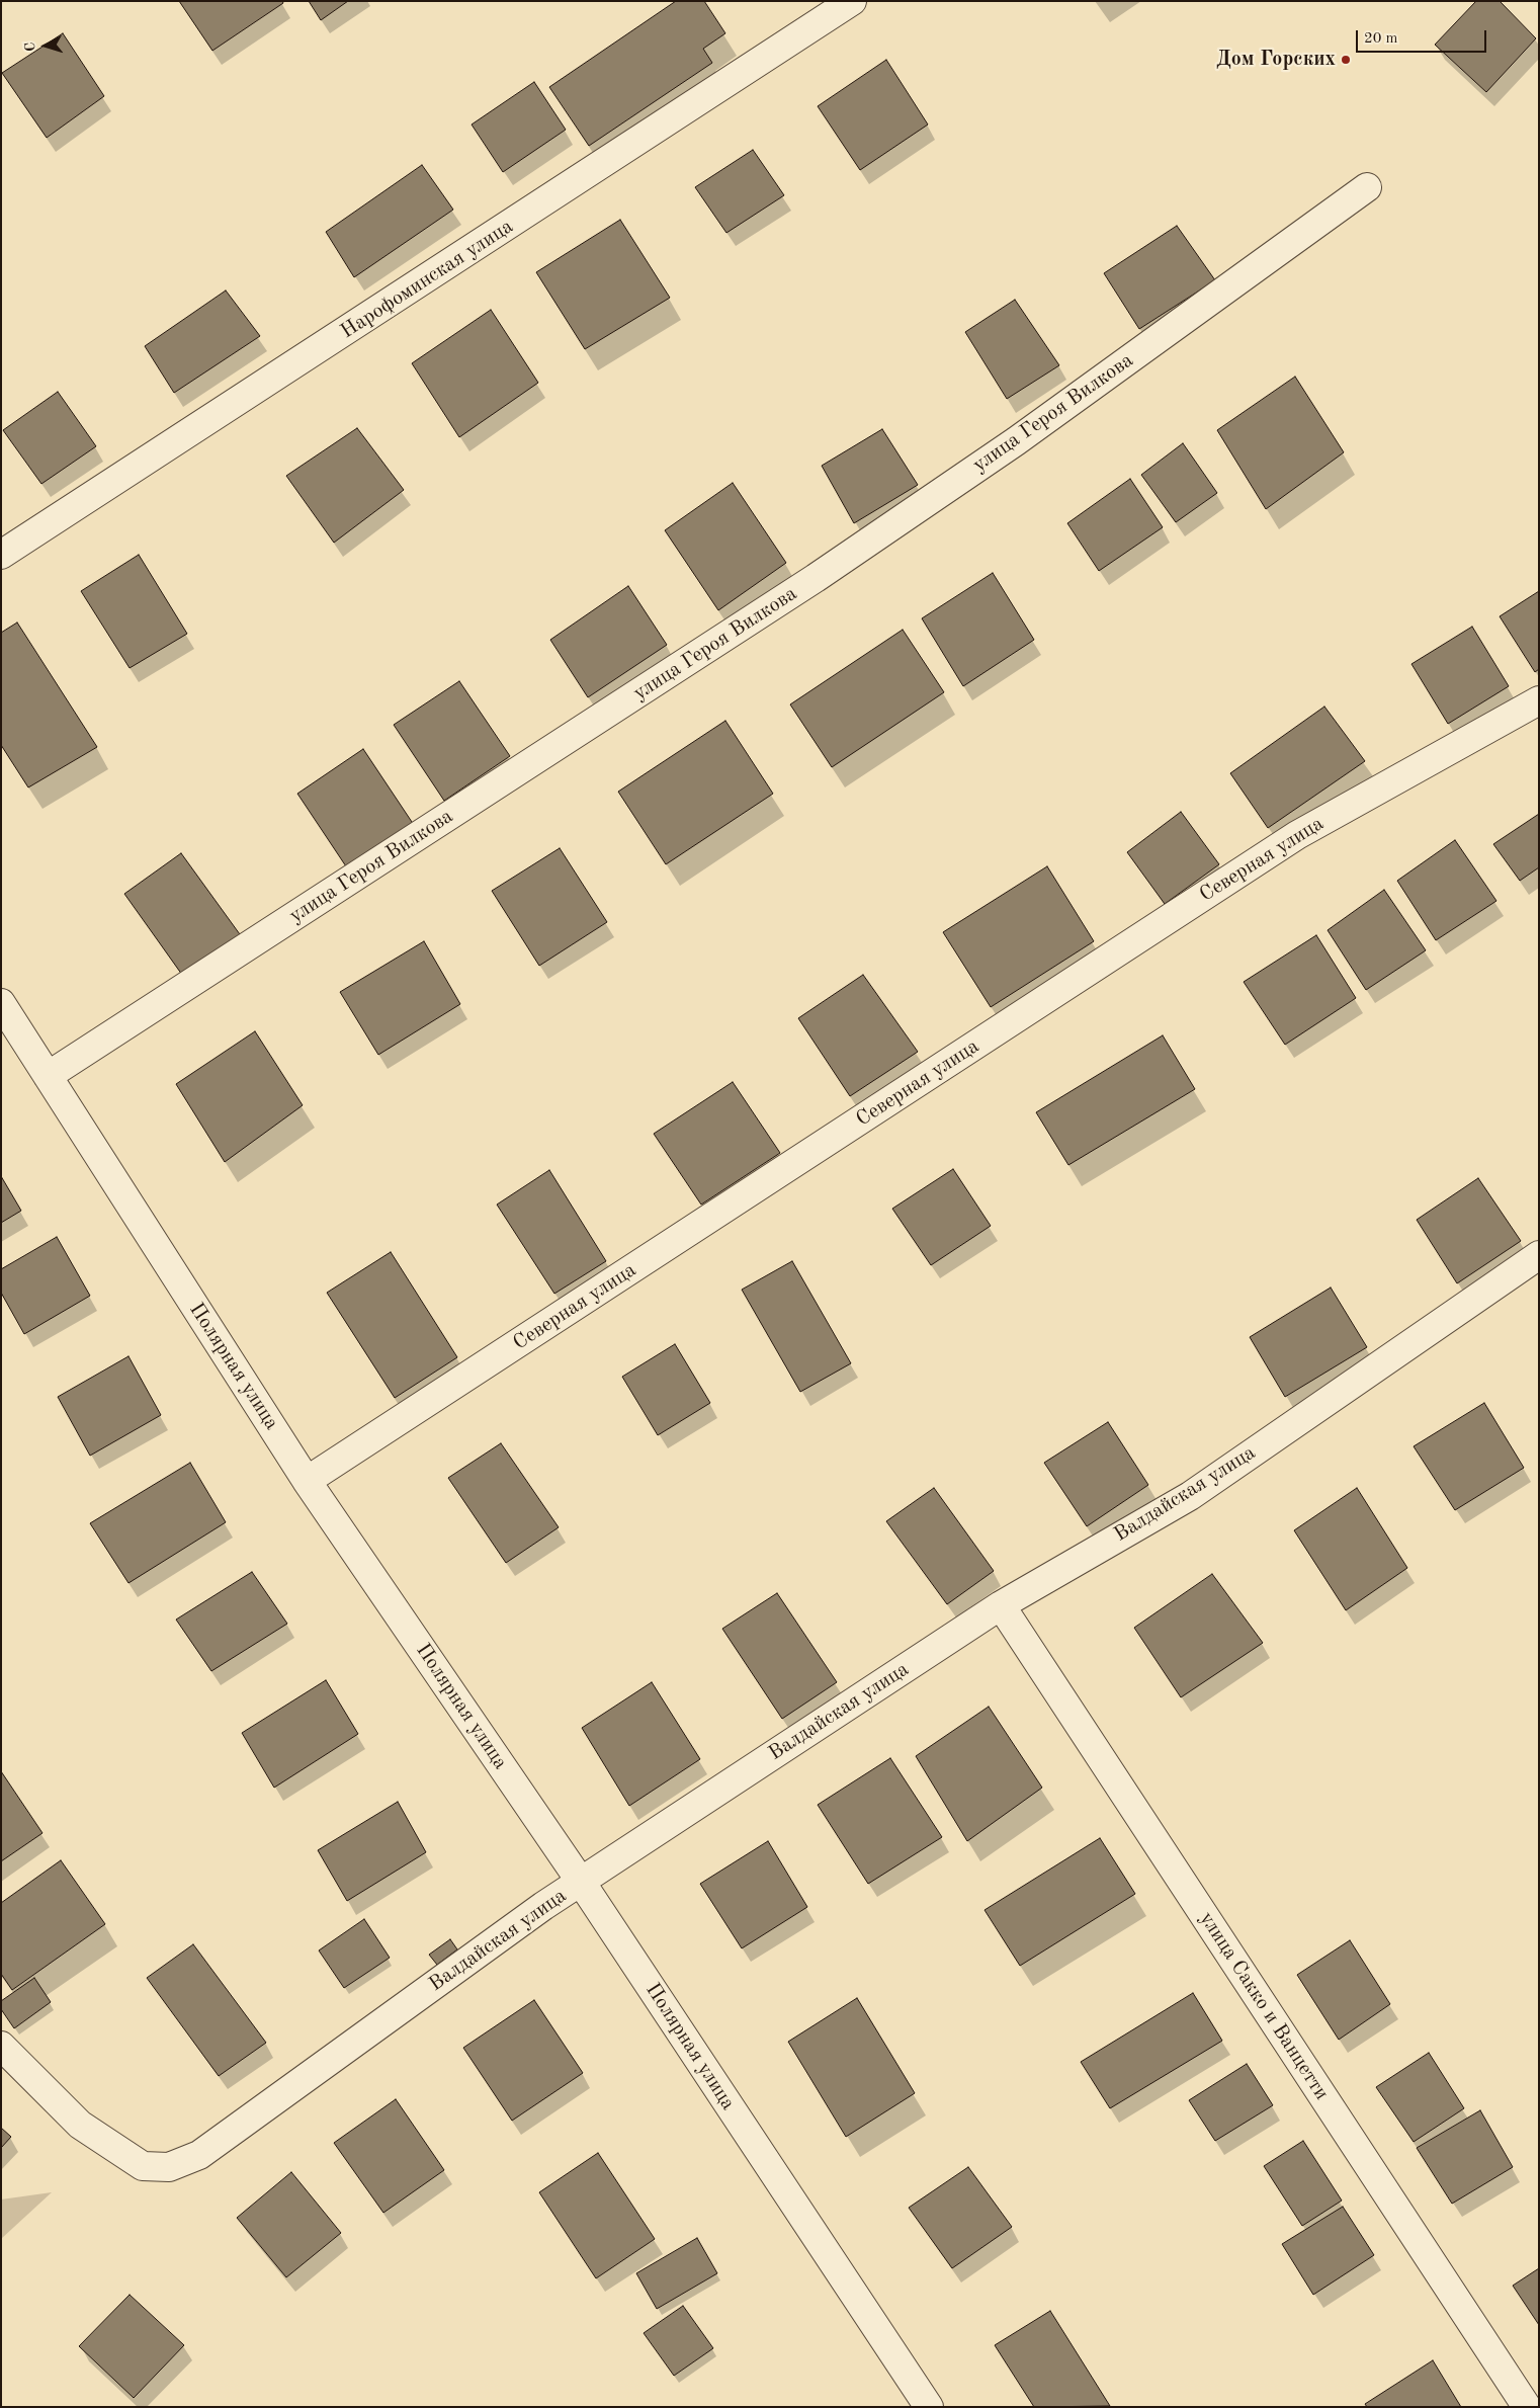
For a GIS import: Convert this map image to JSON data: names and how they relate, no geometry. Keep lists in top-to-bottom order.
{
  "streets": {
    "street": [
      "Нарофоминская улица",
      "улица Героя Вилкова",
      "Северная улица",
      "Полярная улица",
      "Валдайская улица",
      "улица Сакко и Ванцетти"
    ]
  },
  "crossings": [
    ["улица Героя Вилкова", "Полярная улица"],
    ["Северная улица", "Полярная улица"],
    ["Полярная улица", "Валдайская улица"],
    ["Валдайская улица", "улица Сакко и Ванцетти"]
  ],
  "places": ["Дом Горских"],
  "scale_bar": "20 m",
  "north": "left"
}
